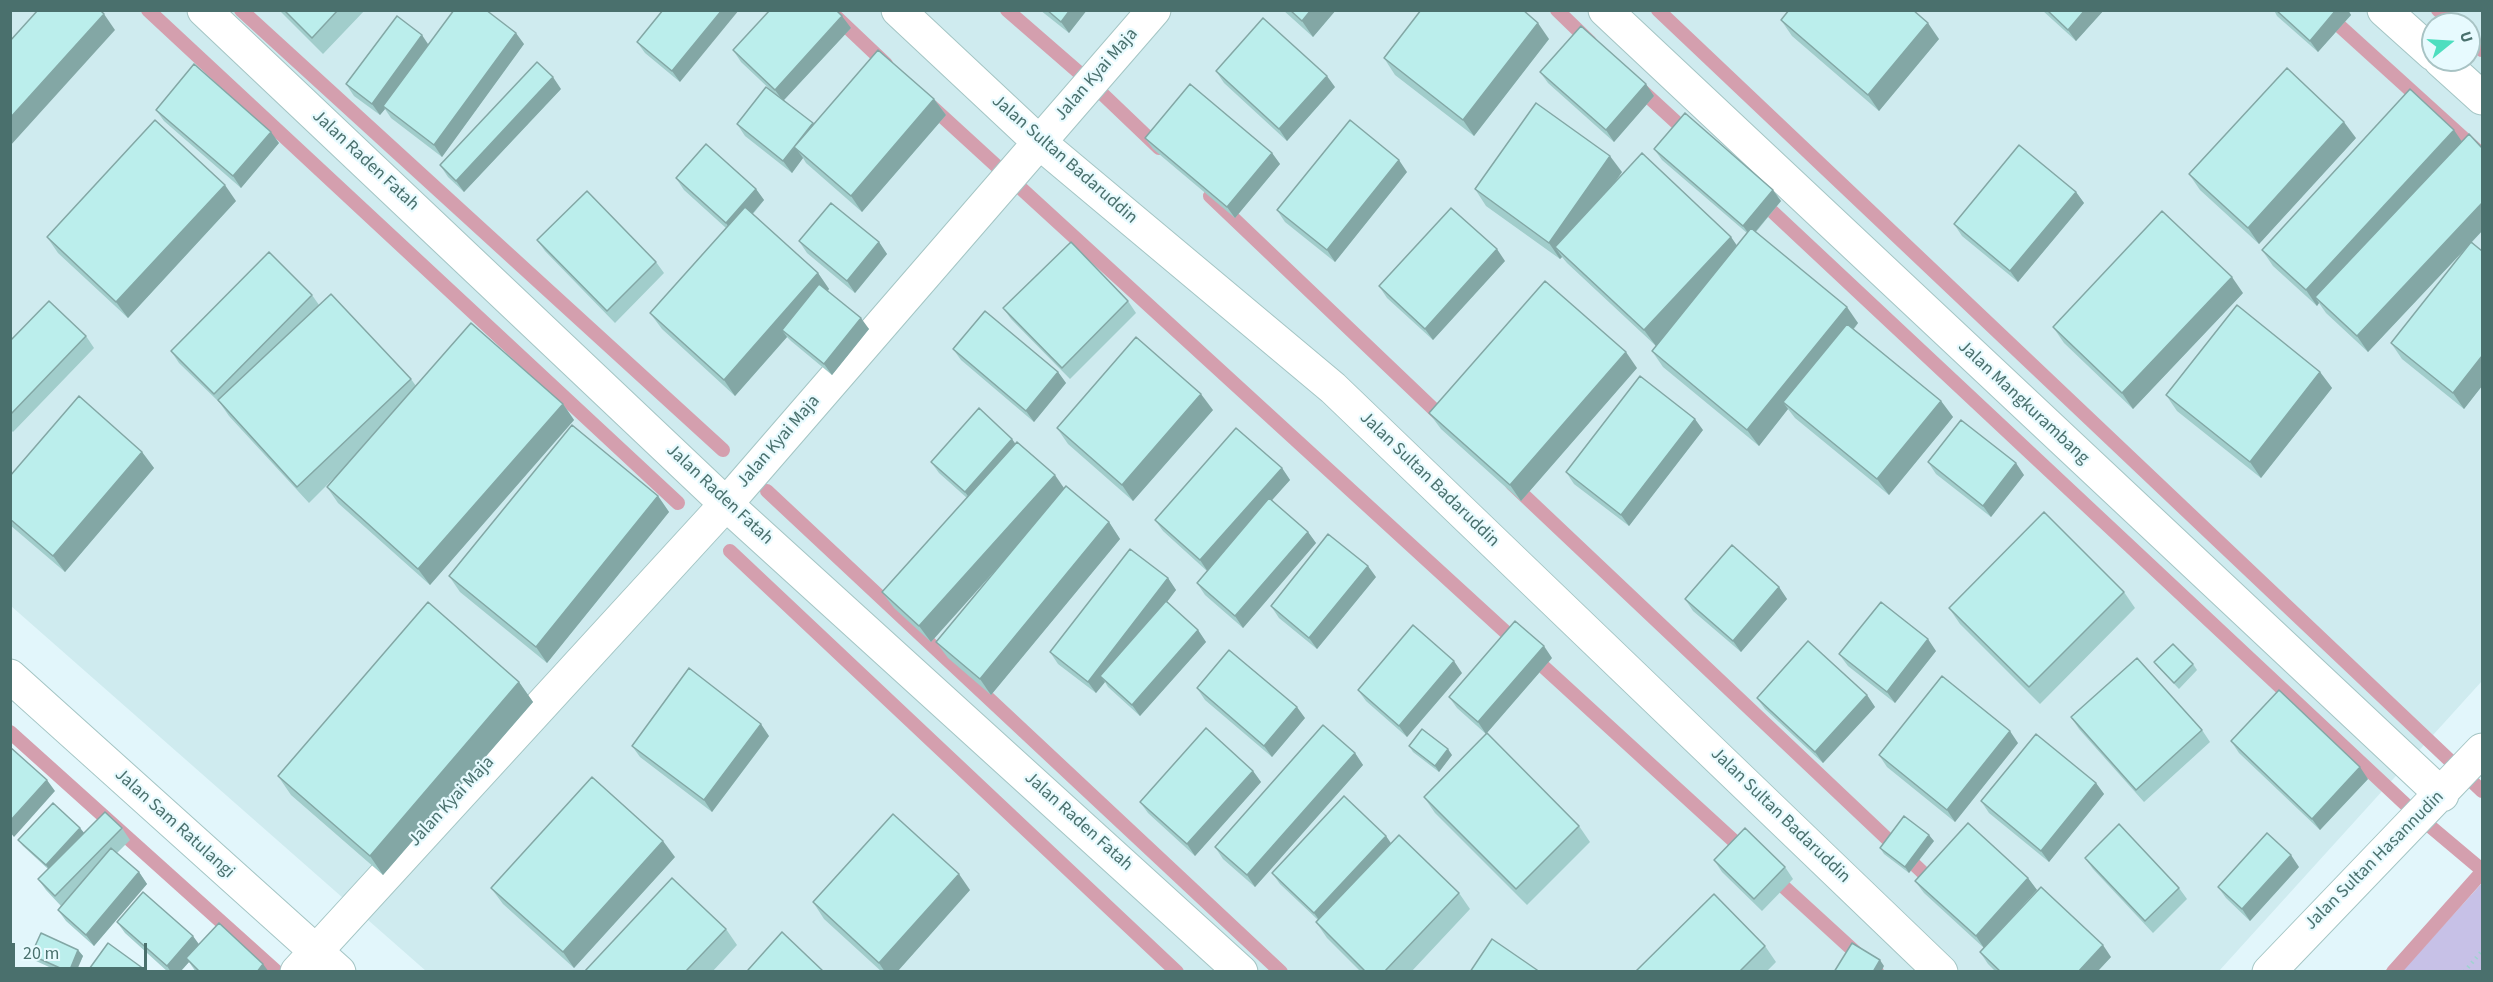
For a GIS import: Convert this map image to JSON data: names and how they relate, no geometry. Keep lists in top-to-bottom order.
{
  "streets": {
    "street": [
      "Jalan Kyai Maja",
      "Jalan Sultan Badaruddin",
      "Jalan Raden Fatah",
      "Jalan Mangkurambang",
      "Jalan Sam Ratulangi",
      "Jalan Sultan Hasannudin"
    ]
  },
  "crossings": [
    ["Jalan Kyai Maja", "Jalan Sultan Badaruddin"],
    ["Jalan Kyai Maja", "Jalan Raden Fatah"],
    ["Jalan Kyai Maja", "Jalan Sam Ratulangi"],
    ["Jalan Mangkurambang", "Jalan Sultan Hasannudin"]
  ],
  "scale_bar": "20 m",
  "north": "right"
}
